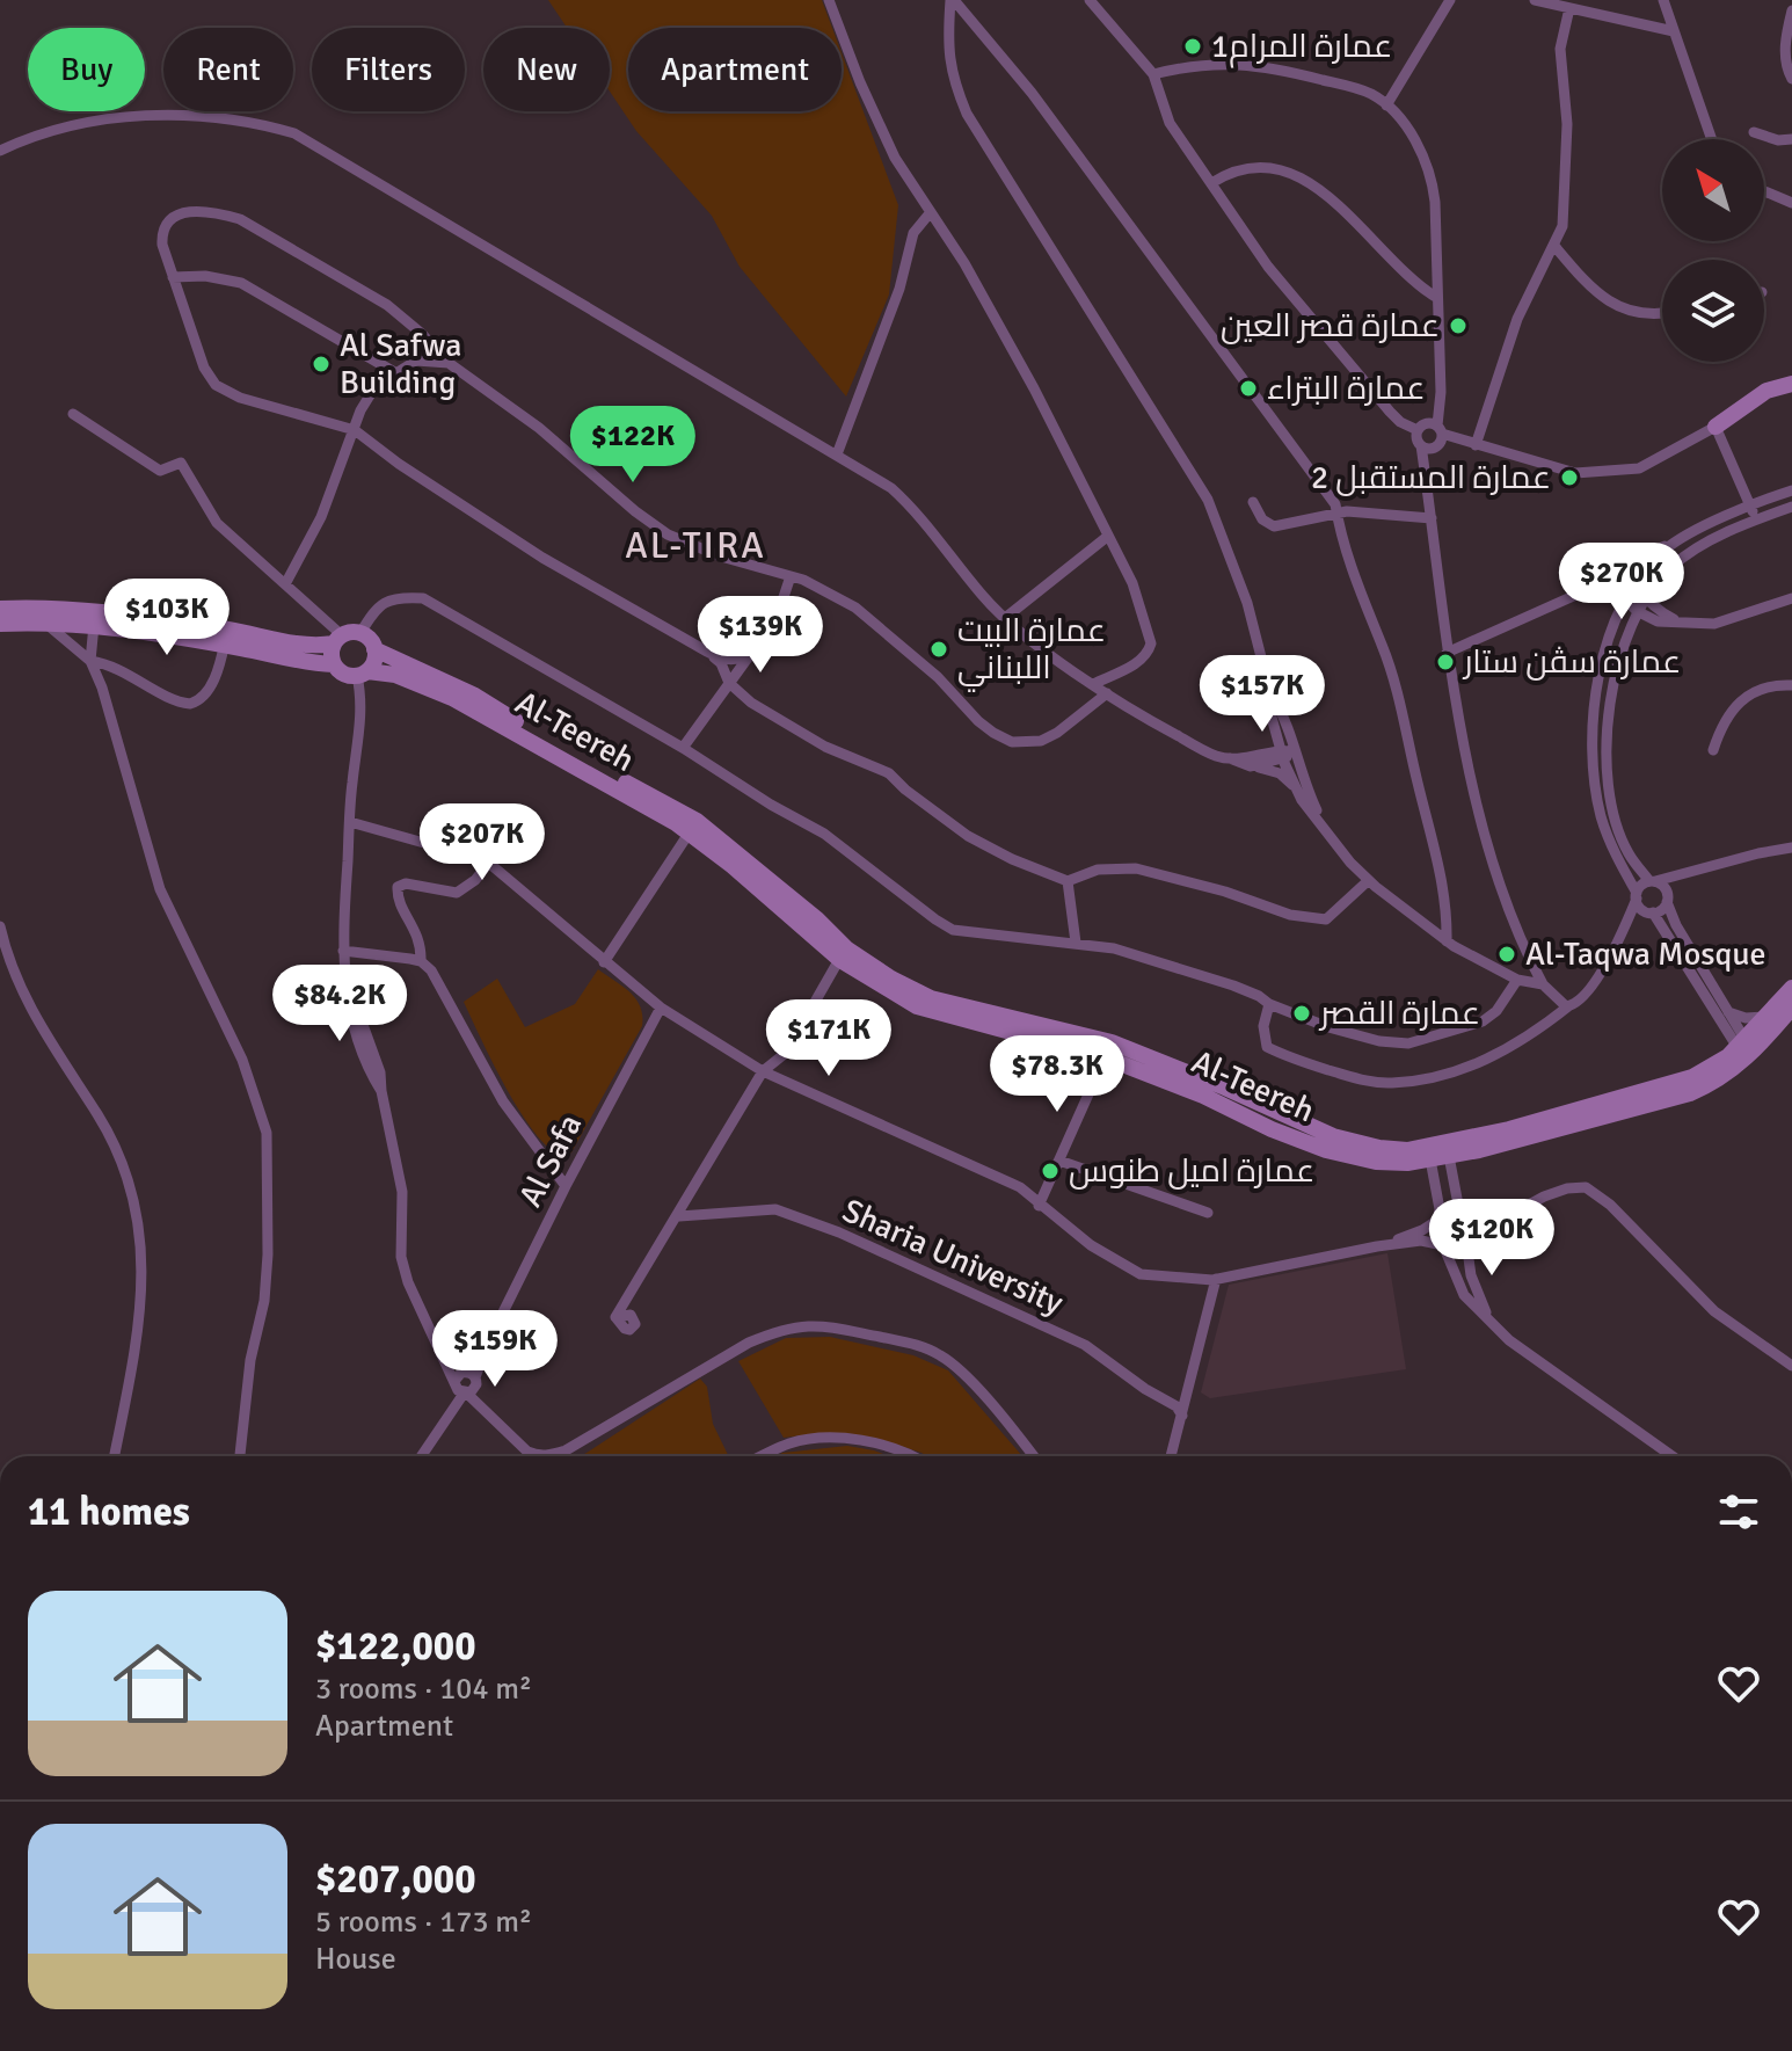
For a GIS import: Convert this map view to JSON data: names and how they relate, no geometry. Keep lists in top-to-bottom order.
{
  "streets": {
    "main road": ["Al-Teereh"],
    "street": ["Al Safa", "Sharia University"]
  },
  "districts": ["AL-TIRA"],
  "places": [
    "عمارة المرام1",
    "عمارة قصر العين",
    "Al Safwa Building",
    "عمارة البتراء",
    "عمارة المستقبل 2",
    "عمارة البيت اللبناني",
    "عمارة سڤن ستار",
    "Al-Taqwa Mosque",
    "عمارة القصر",
    "عمارة اميل طنوس"
  ],
  "north": "top left",
  "page": {
    "chip": [
      "Buy",
      "Rent",
      "Filters",
      "New",
      "Apartment"
    ],
    "price": [
      "$122K",
      "$270K",
      "$103K",
      "$139K",
      "$157K",
      "$207K",
      "$84.2K",
      "$171K",
      "$78.3K",
      "$120K",
      "$159K"
    ],
    "heading": "11 homes",
    "list": [
      {
        "name": "$122,000",
        "note": "3 rooms · 104 m² · Apartment"
      },
      {
        "name": "$207,000",
        "note": "5 rooms · 173 m² · House"
      }
    ]
  }
}
